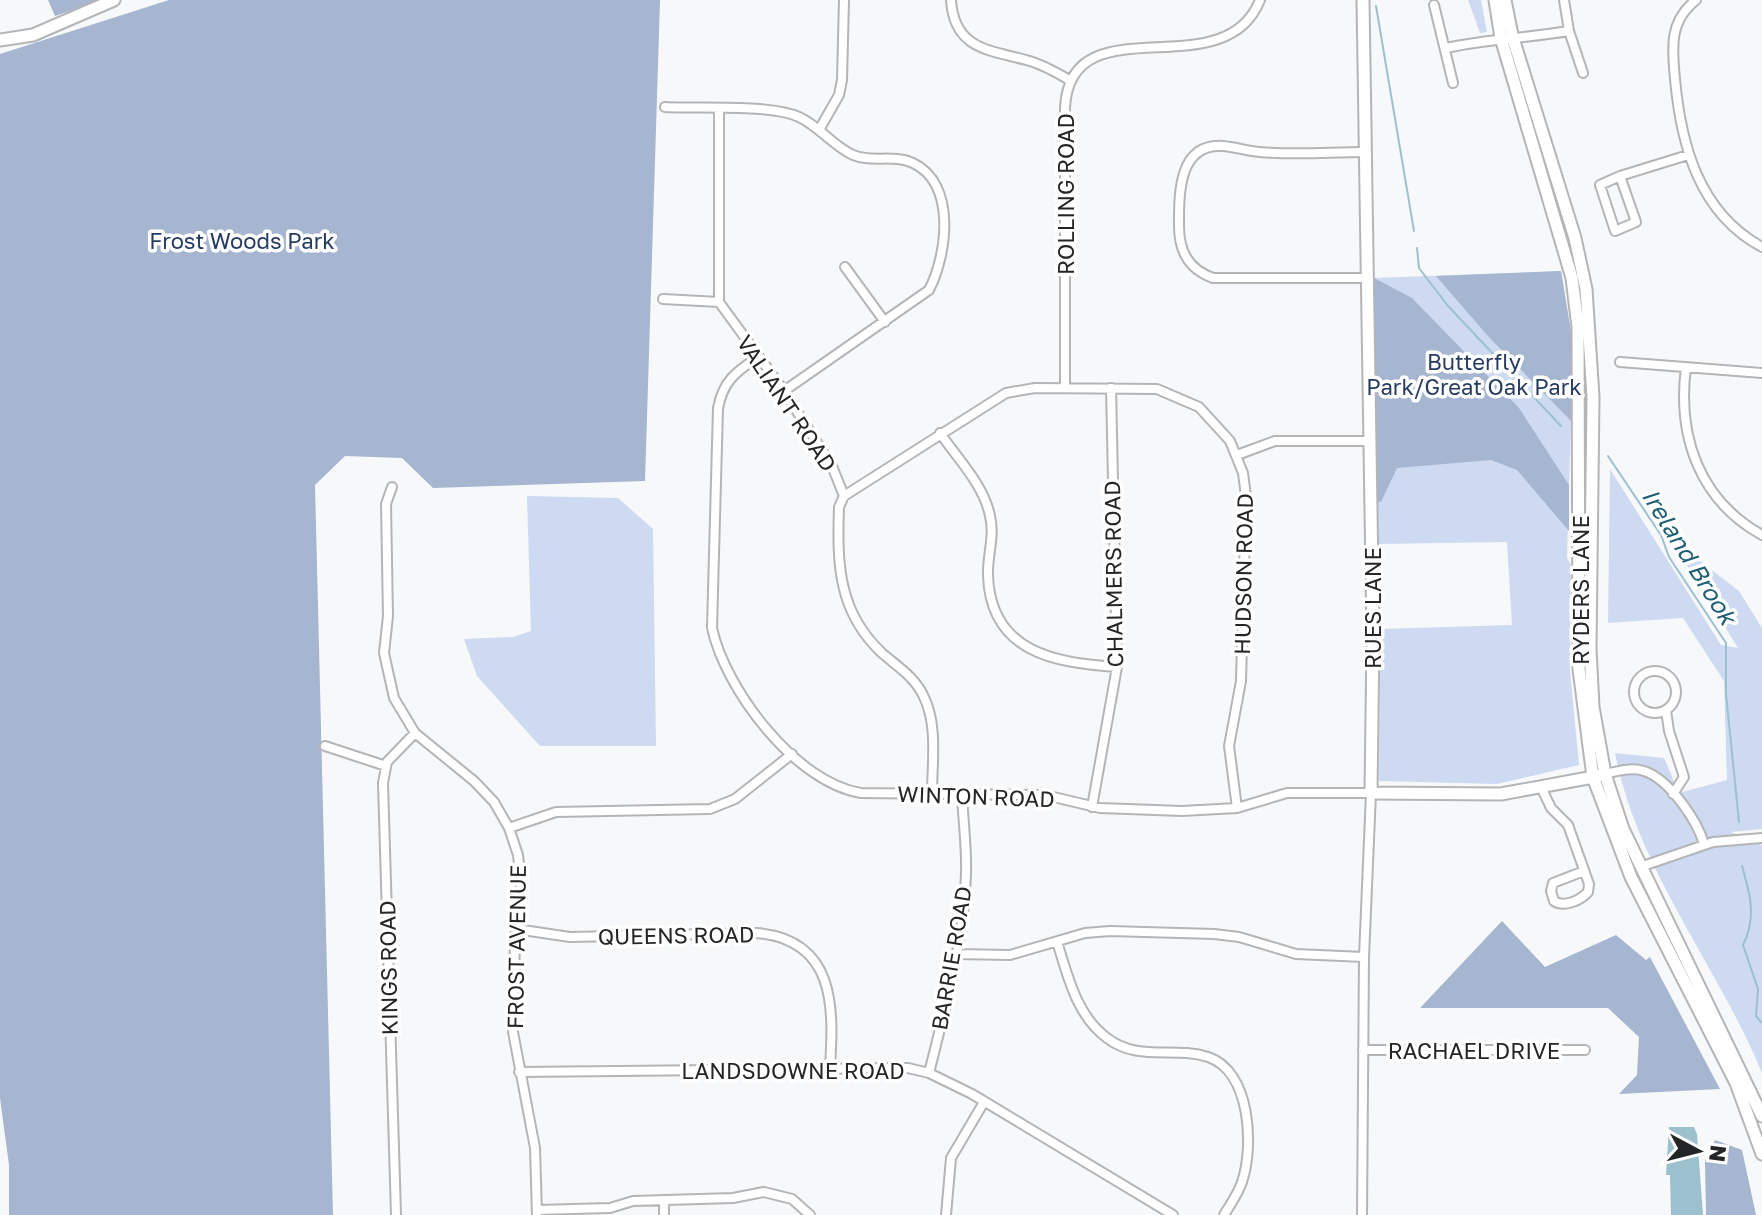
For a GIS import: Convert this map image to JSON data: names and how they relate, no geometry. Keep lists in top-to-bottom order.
{
  "streets": {
    "main road": ["RYDERS LANE", "RUES LANE", "WINTON ROAD"],
    "street": [
      "ROLLING ROAD",
      "VALIANT ROAD",
      "CHALMERS ROAD",
      "HUDSON ROAD",
      "QUEENS ROAD",
      "FROST AVENUE",
      "BARRIE ROAD",
      "KINGS ROAD",
      "RACHAEL DRIVE",
      "LANDSDOWNE ROAD"
    ]
  },
  "crossings": [
    ["ROLLING ROAD", "HUDSON ROAD"],
    ["VALIANT ROAD", "HUDSON ROAD"],
    ["VALIANT ROAD", "WINTON ROAD"],
    ["CHALMERS ROAD", "HUDSON ROAD"],
    ["CHALMERS ROAD", "WINTON ROAD"],
    ["HUDSON ROAD", "WINTON ROAD"],
    ["RYDERS LANE", "WINTON ROAD"],
    ["RUES LANE", "WINTON ROAD"],
    ["RUES LANE", "RACHAEL DRIVE"],
    ["WINTON ROAD", "BARRIE ROAD"],
    ["QUEENS ROAD", "FROST AVENUE"],
    ["QUEENS ROAD", "LANDSDOWNE ROAD"],
    ["FROST AVENUE", "LANDSDOWNE ROAD"],
    ["BARRIE ROAD", "LANDSDOWNE ROAD"]
  ],
  "water": ["Ireland Brook"],
  "parks": ["Frost Woods Park", "Butterfly Park/Great Oak Park"],
  "north": "right"
}
